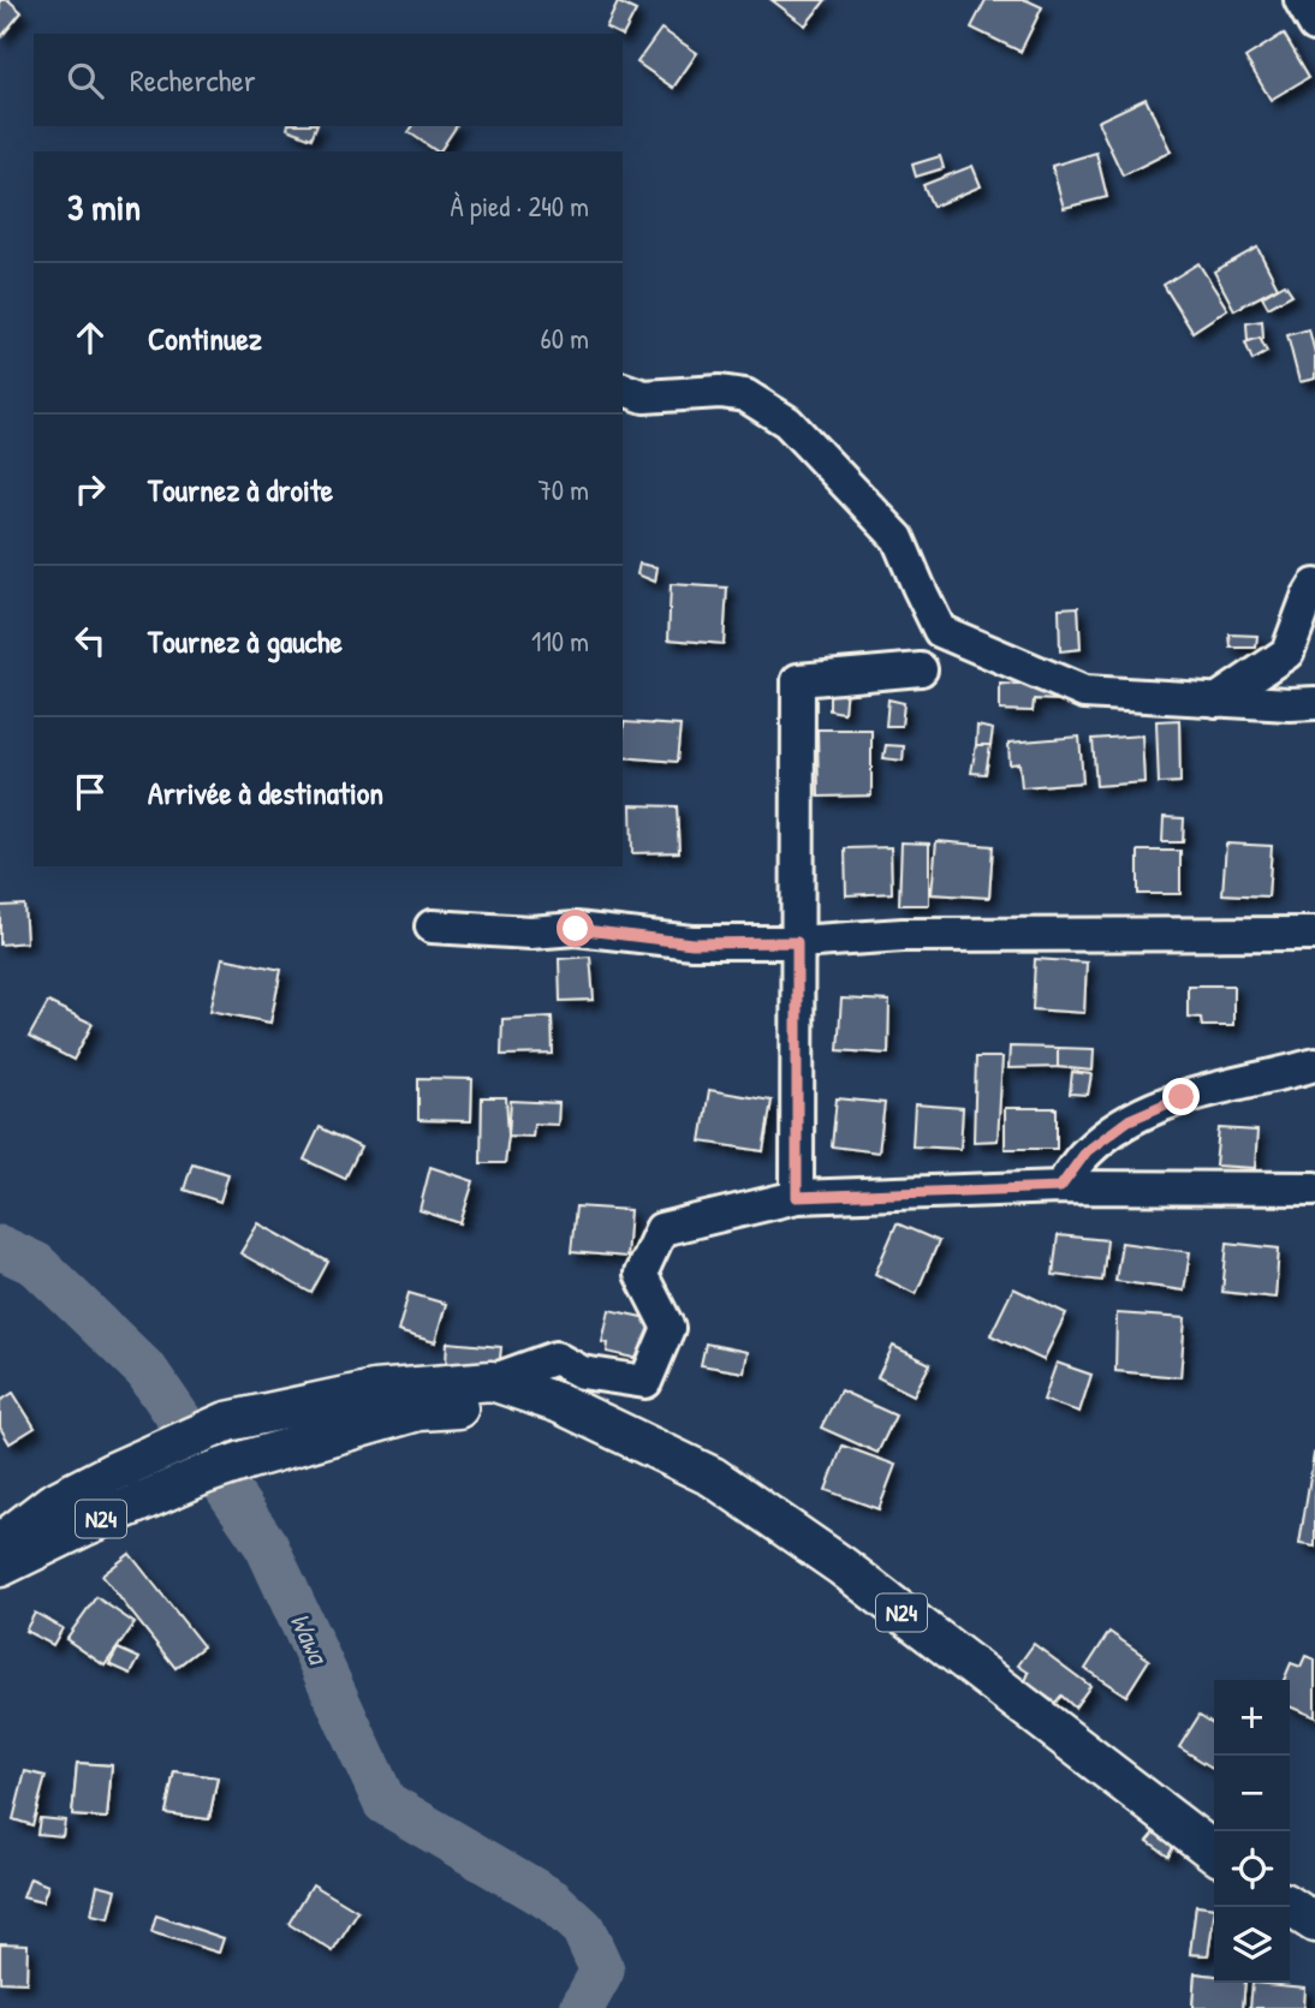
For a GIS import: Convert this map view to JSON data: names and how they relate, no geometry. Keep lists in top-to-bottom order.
{
  "streets": {
    "main road": ["N24"]
  },
  "water": ["Wawa"],
  "page": {
    "search": "Rechercher",
    "heading": ["3 min", "À pied · 240 m"],
    "list": [
      ["Continuez", "60 m"],
      ["Tournez à droite", "70 m"],
      ["Tournez à gauche", "110 m"],
      "Arrivée à destination"
    ],
    "map_buttons": ["+", "−"]
  }
}
